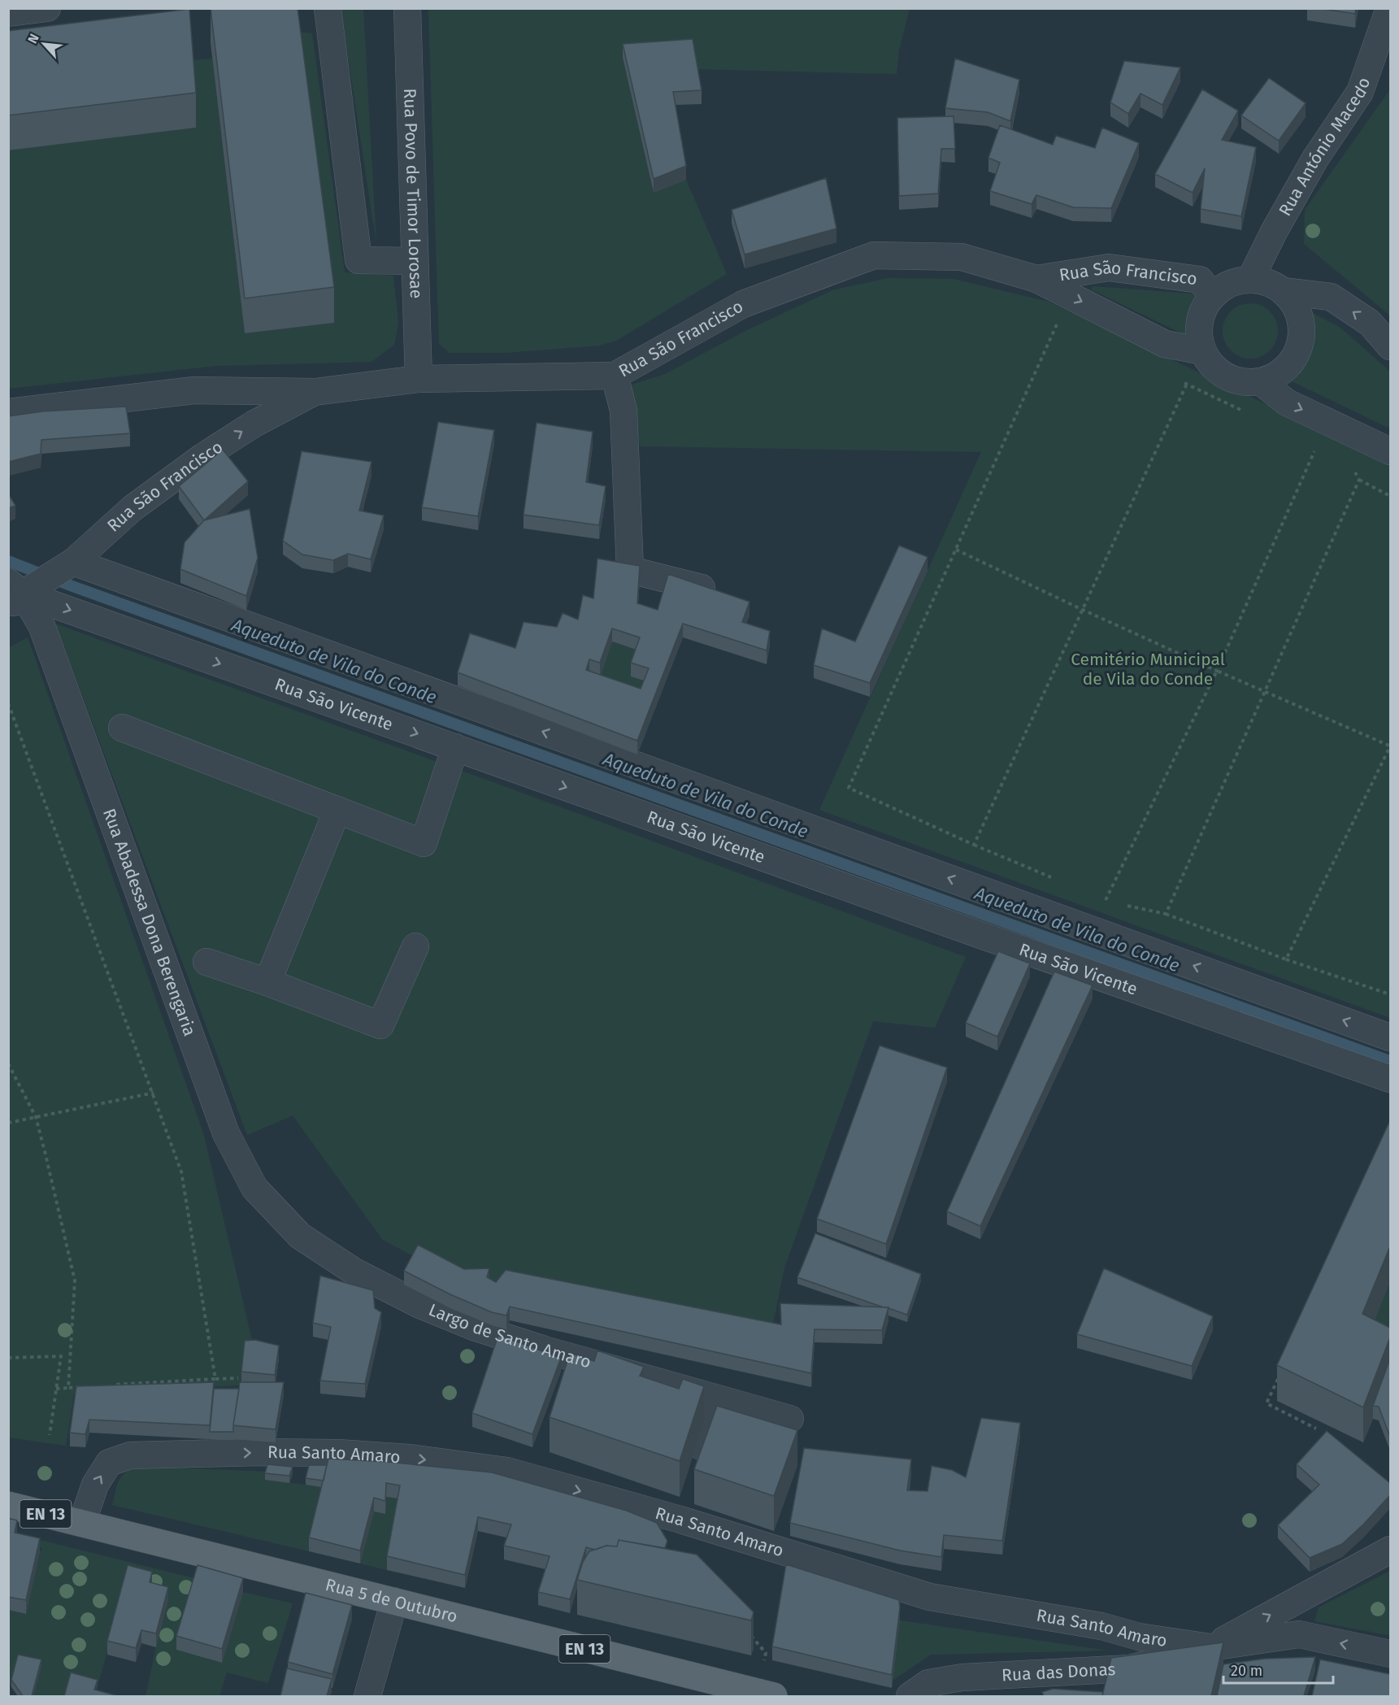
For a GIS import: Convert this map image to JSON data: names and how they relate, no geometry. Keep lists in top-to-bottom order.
{
  "streets": {
    "main road": ["EN 13", "Rua 5 de Outubro"],
    "street": [
      "Rua António Macedo",
      "Rua Povo de Timor Lorosae",
      "Rua São Francisco",
      "Rua São Vicente",
      "Rua Abadessa Dona Berengaria",
      "Largo de Santo Amaro",
      "Rua Santo Amaro",
      "Rua das Donas"
    ]
  },
  "crossings": [
    ["Rua António Macedo", "Rua São Francisco"],
    ["Rua Povo de Timor Lorosae", "Rua São Francisco"],
    ["Rua São Francisco", "Rua São Vicente"],
    ["Rua São Francisco", "Rua Abadessa Dona Berengaria"],
    ["Rua São Vicente", "Rua Abadessa Dona Berengaria"],
    ["Rua Abadessa Dona Berengaria", "Largo de Santo Amaro"],
    ["Rua Santo Amaro", "Rua 5 de Outubro"],
    ["Rua Santo Amaro", "Rua das Donas"]
  ],
  "one_way": ["Rua das Donas"],
  "water": ["Aqueduto de Vila do Conde"],
  "parks": ["Cemitério Municipal de Vila do Conde"],
  "scale_bar": "20 m",
  "north": "top left"
}
